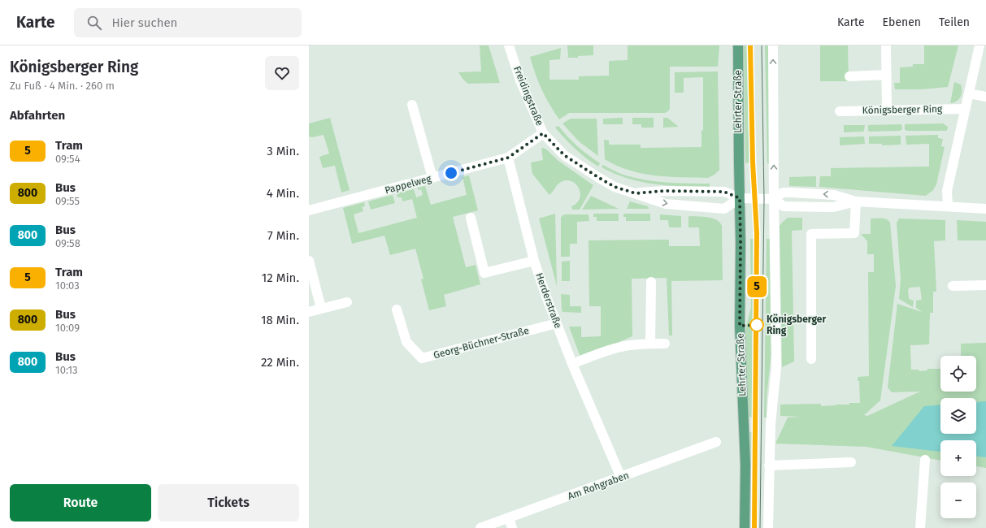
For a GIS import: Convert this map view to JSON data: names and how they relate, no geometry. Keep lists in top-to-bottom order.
{
  "streets": {
    "main road": ["Lehrter Straße"],
    "street": [
      "Freidingstraße",
      "Königsberger Ring",
      "Pappelweg",
      "Herderstraße",
      "Georg-Büchner-Straße",
      "Am Rohgraben"
    ]
  },
  "crossings": [
    ["Freidingstraße", "Lehrter Straße"],
    ["Pappelweg", "Herderstraße"],
    ["Herderstraße", "Georg-Büchner-Straße"],
    ["Herderstraße", "Am Rohgraben"]
  ],
  "places": ["Königsberger Ring"],
  "lines": ["tram line 5"],
  "page": {
    "header": "Karte",
    "search": "Hier suchen",
    "nav": ["Karte", "Ebenen", "Teilen"],
    "heading": [
      ["Königsberger Ring", "Zu Fuß · 4 Min. · 260 m"],
      "Abfahrten"
    ],
    "on_map": "5",
    "list": [
      {
        "mark": "5",
        "name": "Tram",
        "note": "09:54",
        "value": "3 Min."
      },
      {
        "mark": "800",
        "name": "Bus",
        "note": "09:55",
        "value": "4 Min."
      },
      {
        "mark": "800",
        "name": "Bus",
        "note": "09:58",
        "value": "7 Min."
      },
      {
        "mark": "5",
        "name": "Tram",
        "note": "10:03",
        "value": "12 Min."
      },
      {
        "mark": "800",
        "name": "Bus",
        "note": "10:09",
        "value": "18 Min."
      },
      {
        "mark": "800",
        "name": "Bus",
        "note": "10:13",
        "value": "22 Min."
      }
    ],
    "map_buttons": ["+", "−"],
    "buttons": ["Route", "Tickets"]
  }
}
